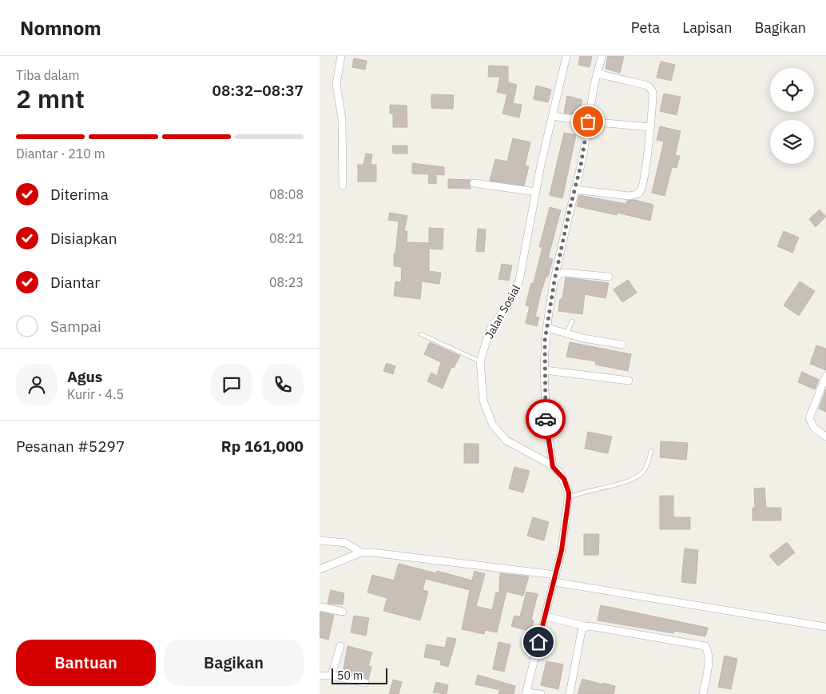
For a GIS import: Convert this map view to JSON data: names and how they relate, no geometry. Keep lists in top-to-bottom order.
{
  "streets": {
    "street": ["Jalan Sosial"]
  },
  "scale_bar": "50 m",
  "page": {
    "header": "Nomnom",
    "nav": ["Peta", "Lapisan", "Bagikan"],
    "heading": ["2 mnt", "Tiba dalam", "08:32–08:37"],
    "panel": [
      "Agus",
      "Kurir · 4.5",
      "Pesanan #5297",
      "Rp 161,000"
    ],
    "bar": "Diantar · 210 m",
    "list": [
      ["Diterima", "08:08"],
      ["Disiapkan", "08:21"],
      ["Diantar", "08:23"],
      "Sampai"
    ],
    "buttons": ["Bantuan", "Bagikan"],
    "scale": "50 m"
  }
}
